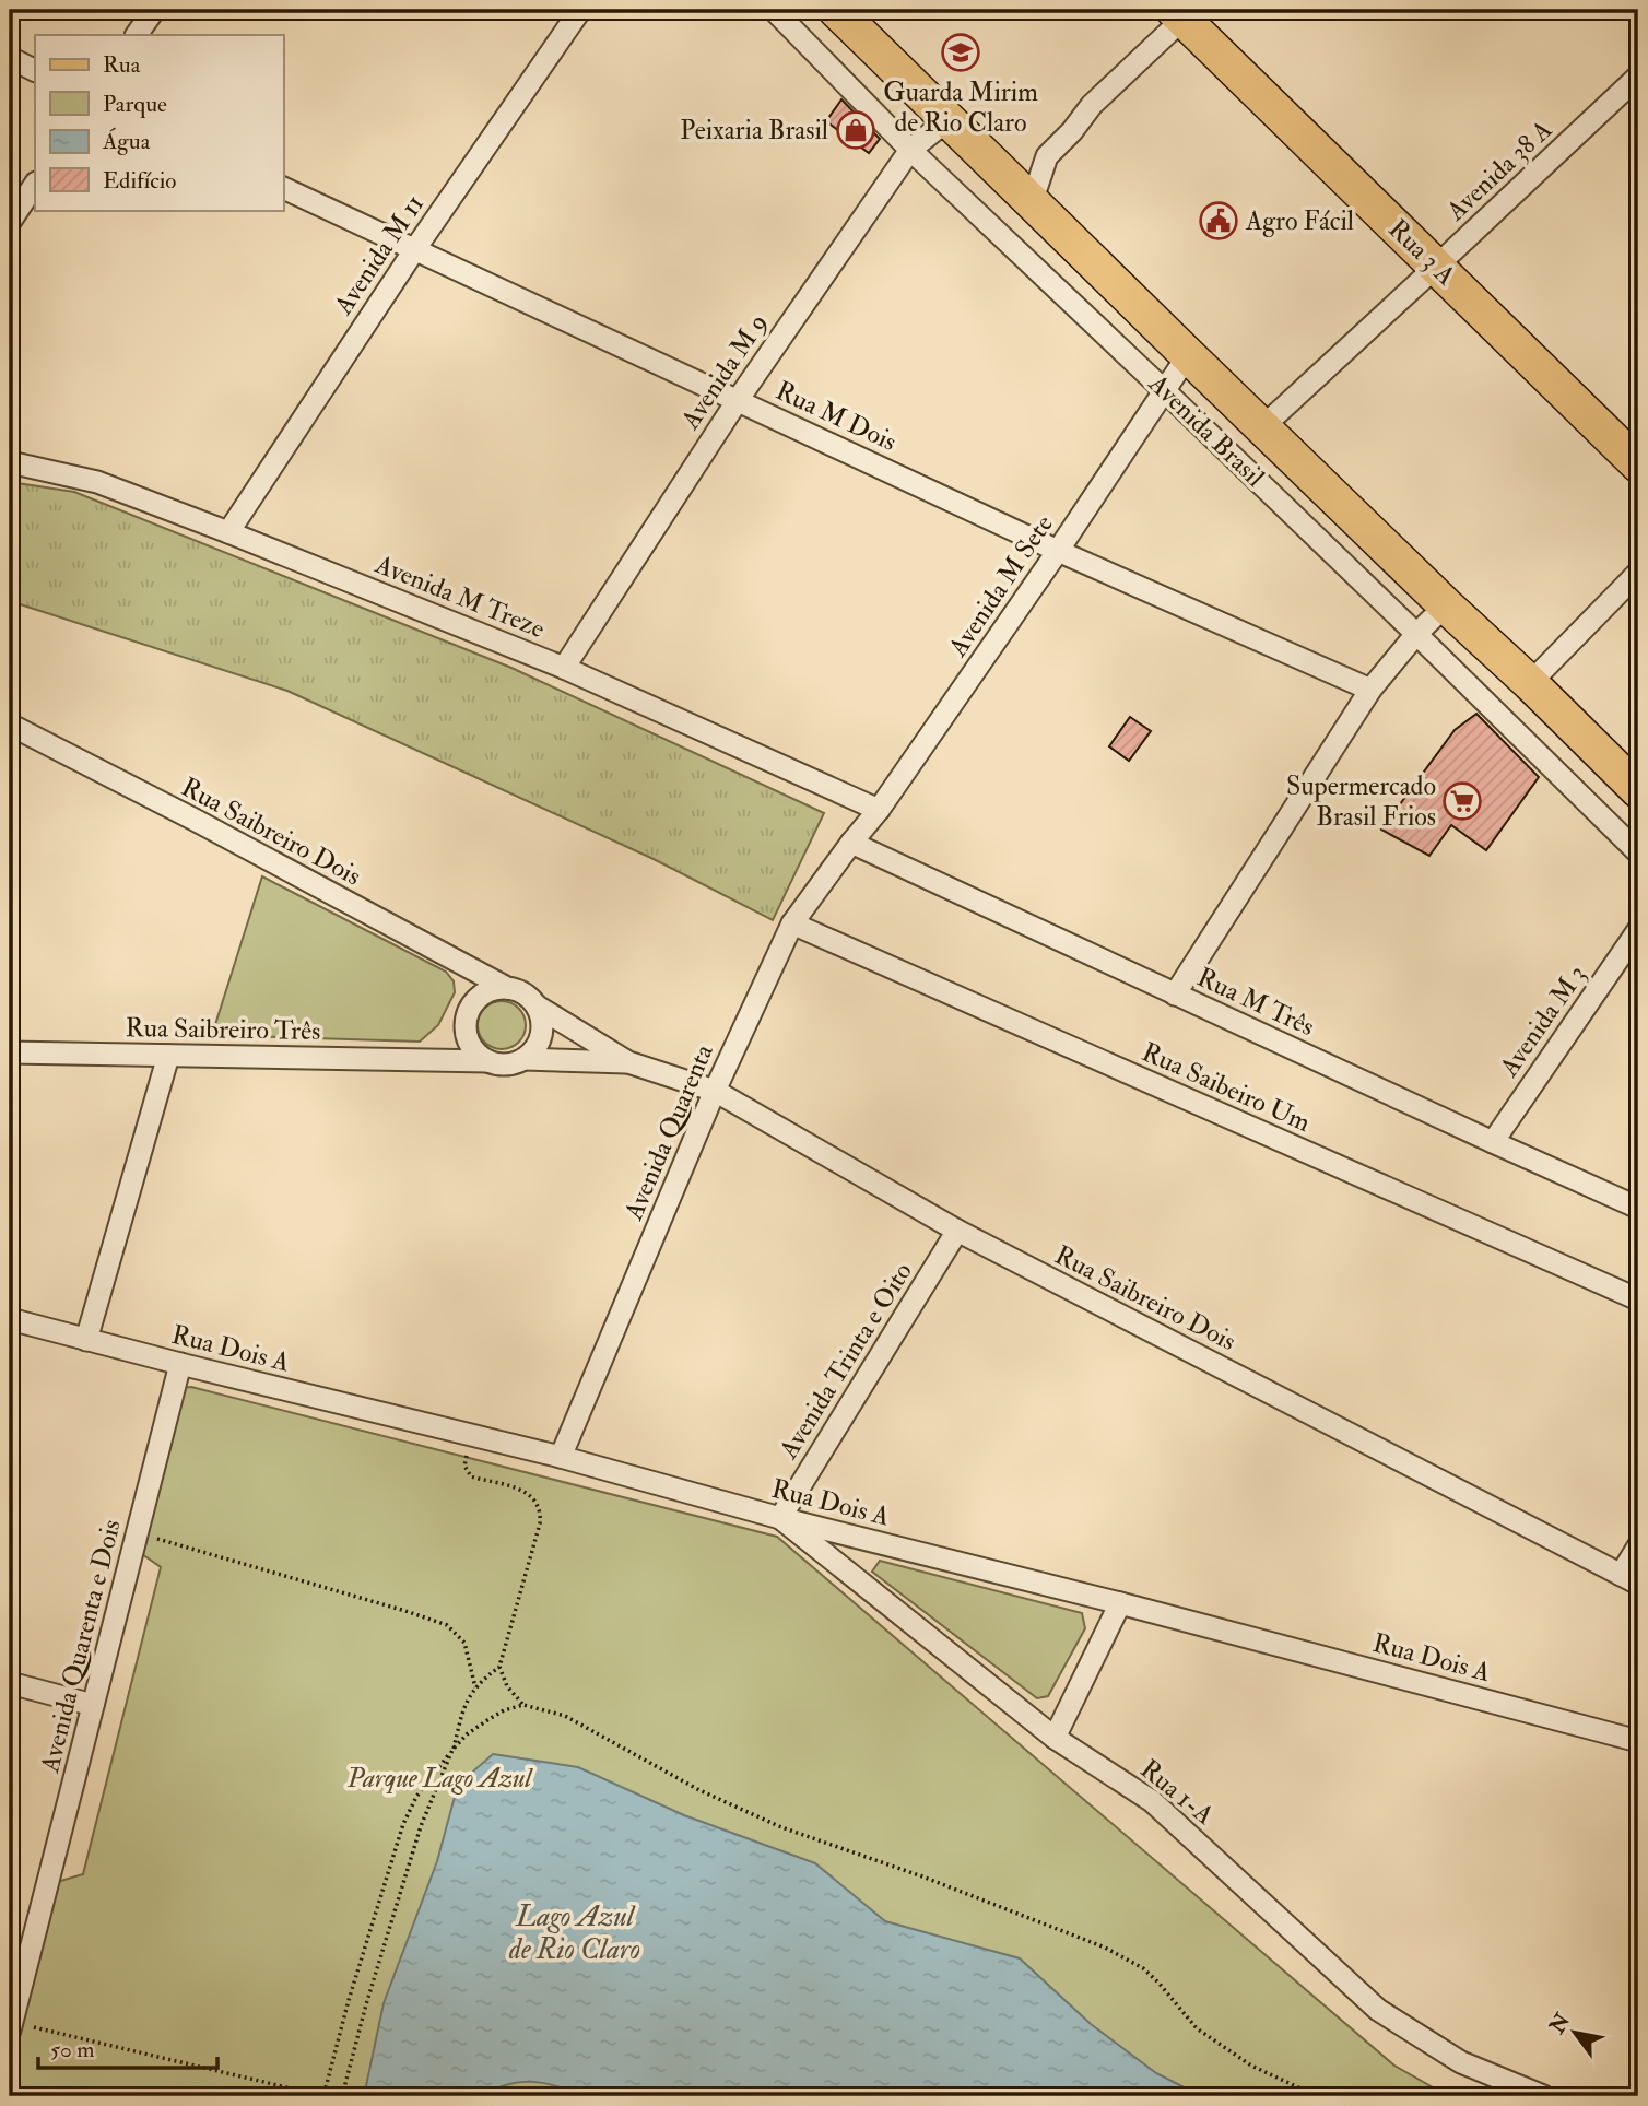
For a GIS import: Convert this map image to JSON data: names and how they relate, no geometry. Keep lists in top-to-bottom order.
{
  "streets": {
    "main road": ["Rua 3 A", "Avenida Brasil"],
    "street": [
      "Avenida 38 A",
      "Avenida M 11",
      "Avenida M 9",
      "Rua M Dois",
      "Avenida M Sete",
      "Avenida M Treze",
      "Rua Saibreiro Dois",
      "Rua M Três",
      "Avenida M 3",
      "Rua Saibreiro Três",
      "Rua Saibeiro Um",
      "Avenida Quarenta",
      "Rua Dois A",
      "Avenida Trinta e Oito",
      "Avenida Quarenta e Dois",
      "Rua 1-A"
    ]
  },
  "crossings": [
    ["Avenida 38 A", "Rua 3 A"],
    ["Avenida 38 A", "Avenida Brasil"],
    ["Avenida M 11", "Rua M Dois"],
    ["Avenida M 11", "Avenida M Treze"],
    ["Avenida M 9", "Rua M Dois"],
    ["Avenida M 9", "Avenida Brasil"],
    ["Avenida M 9", "Avenida M Treze"],
    ["Rua M Dois", "Avenida M Sete"],
    ["Avenida Brasil", "Avenida M Sete"],
    ["Avenida M Sete", "Avenida M Treze"],
    ["Avenida M Sete", "Rua M Três"],
    ["Avenida M Sete", "Avenida Quarenta"],
    ["Rua Saibreiro Dois", "Rua Saibreiro Três"],
    ["Rua Saibreiro Dois", "Avenida Quarenta"],
    ["Rua Saibreiro Dois", "Avenida Trinta e Oito"],
    ["Rua M Três", "Avenida M 3"],
    ["Rua M Três", "Avenida Quarenta"],
    ["Rua Saibeiro Um", "Avenida Quarenta"],
    ["Avenida Quarenta", "Rua Dois A"],
    ["Rua Dois A", "Avenida Trinta e Oito"],
    ["Rua Dois A", "Avenida Quarenta e Dois"],
    ["Rua Dois A", "Rua 1-A"],
    ["Avenida Trinta e Oito", "Rua 1-A"]
  ],
  "water": ["Lago Azul de Rio Claro"],
  "parks": ["Parque Lago Azul"],
  "places": {
    "school or university": ["Guarda Mirim de Rio Claro"],
    "shop": ["Peixaria Brasil"],
    "public building": ["Agro Fácil"],
    "supermarket": ["Supermercado Brasil Frios"]
  },
  "legend": [
    "Rua",
    "Parque",
    "Água",
    "Edifício"
  ],
  "scale_bar": "50 m",
  "north": "top left"
}
